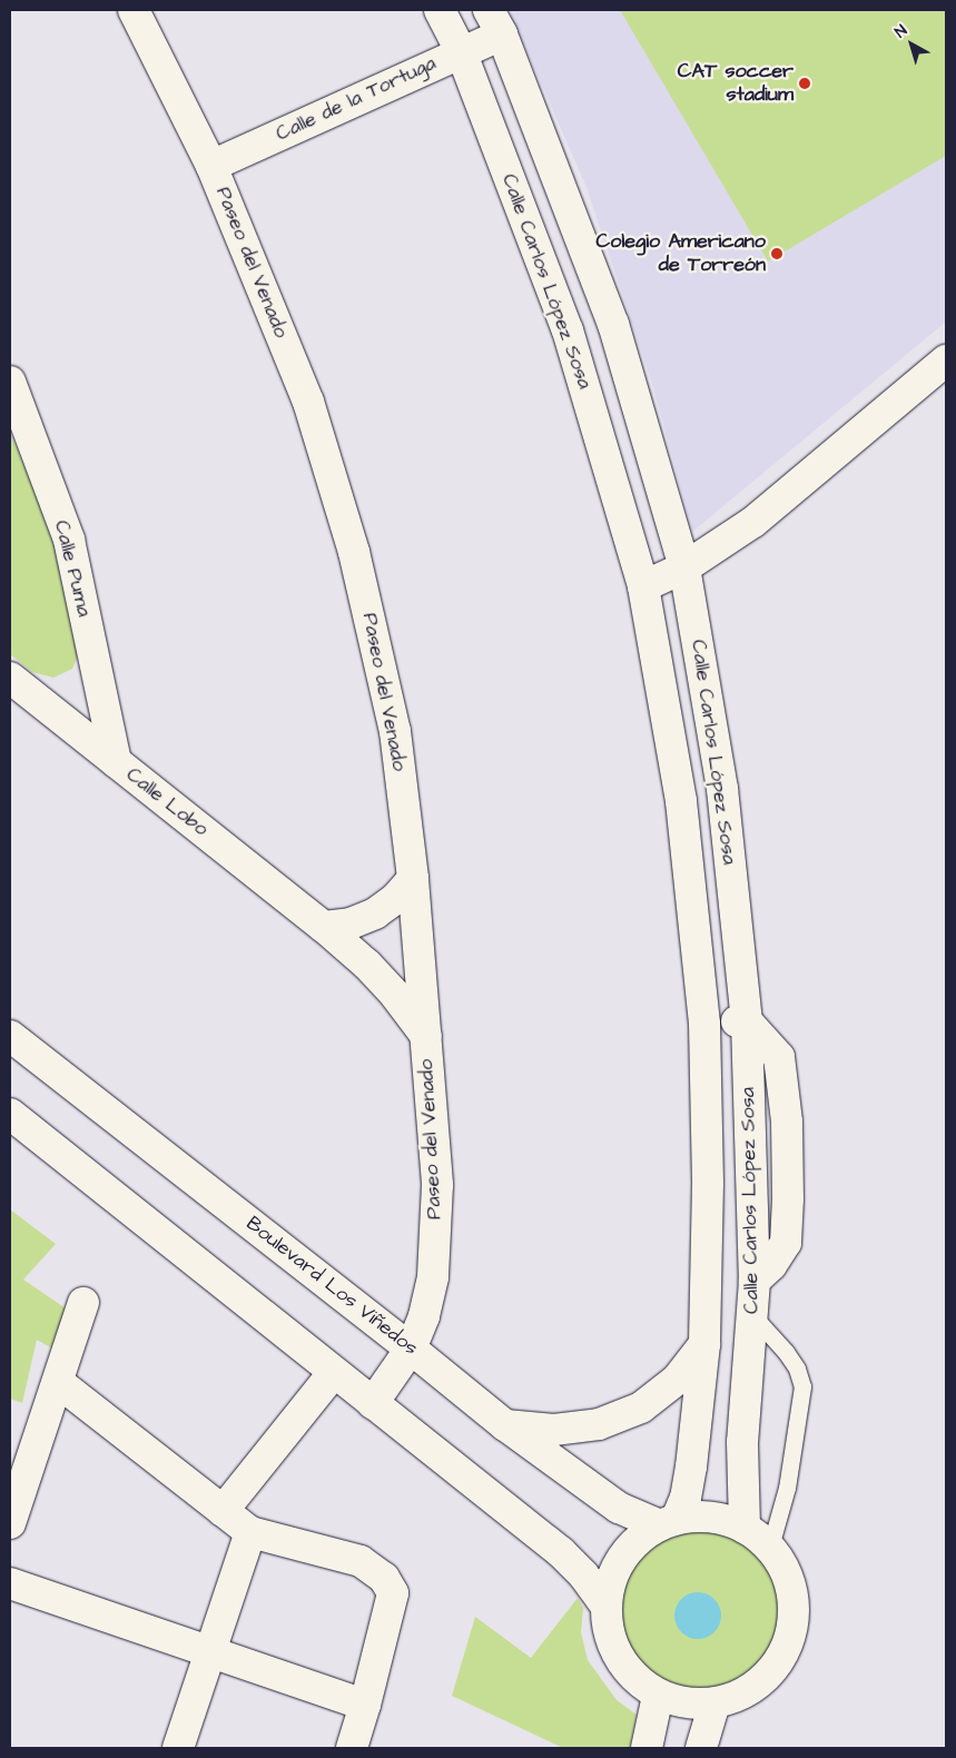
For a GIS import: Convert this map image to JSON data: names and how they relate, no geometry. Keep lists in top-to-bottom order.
{
  "streets": {
    "street": [
      "Calle de la Tortuga",
      "Paseo del Venado",
      "Calle Carlos López Sosa",
      "Calle Puma",
      "Calle Lobo",
      "Boulevard Los Viñedos"
    ]
  },
  "crossings": [
    ["Calle de la Tortuga", "Paseo del Venado"],
    ["Calle de la Tortuga", "Calle Carlos López Sosa"],
    ["Paseo del Venado", "Calle Lobo"],
    ["Paseo del Venado", "Boulevard Los Viñedos"],
    ["Calle Carlos López Sosa", "Boulevard Los Viñedos"],
    ["Calle Puma", "Calle Lobo"]
  ],
  "places": ["CAT soccer stadium", "Colegio Americano de Torreón"],
  "north": "top left"
}
